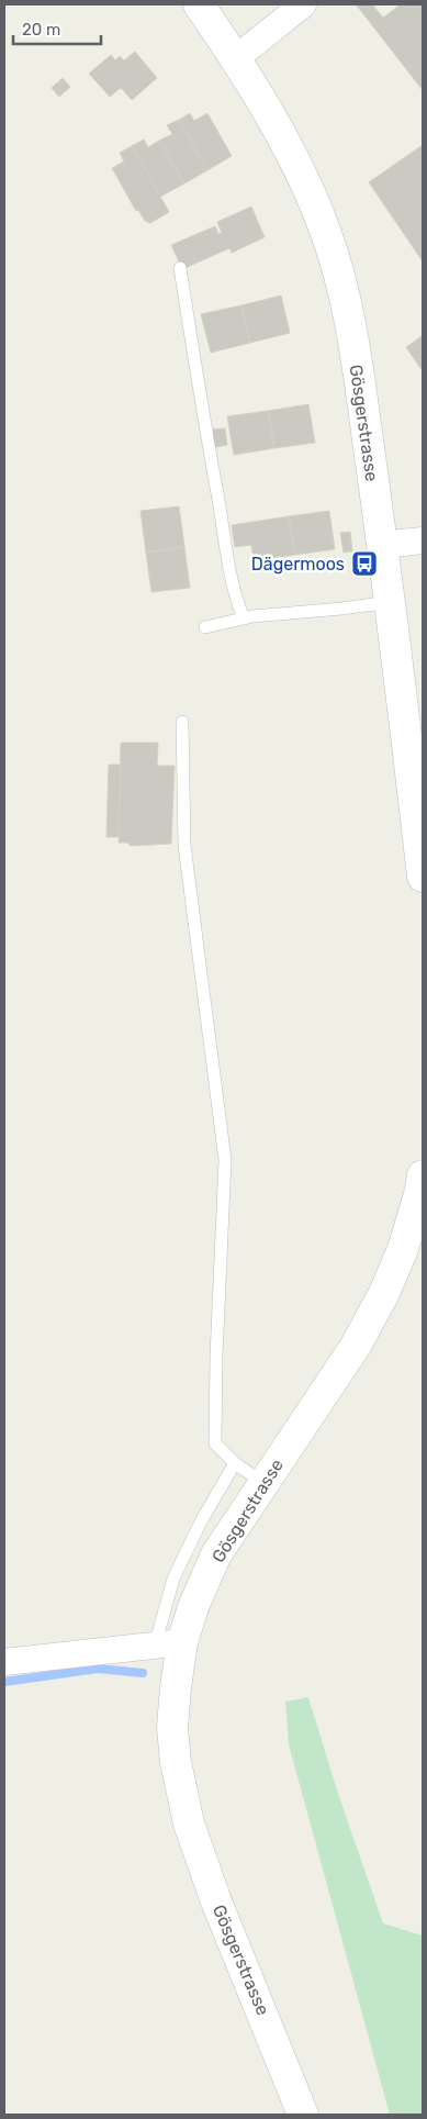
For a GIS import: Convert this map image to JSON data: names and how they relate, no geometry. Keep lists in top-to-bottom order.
{
  "streets": {
    "main road": ["Gösgerstrasse"]
  },
  "places": {
    "bus stop": ["Dägermoos"]
  },
  "scale_bar": "20 m"
}
